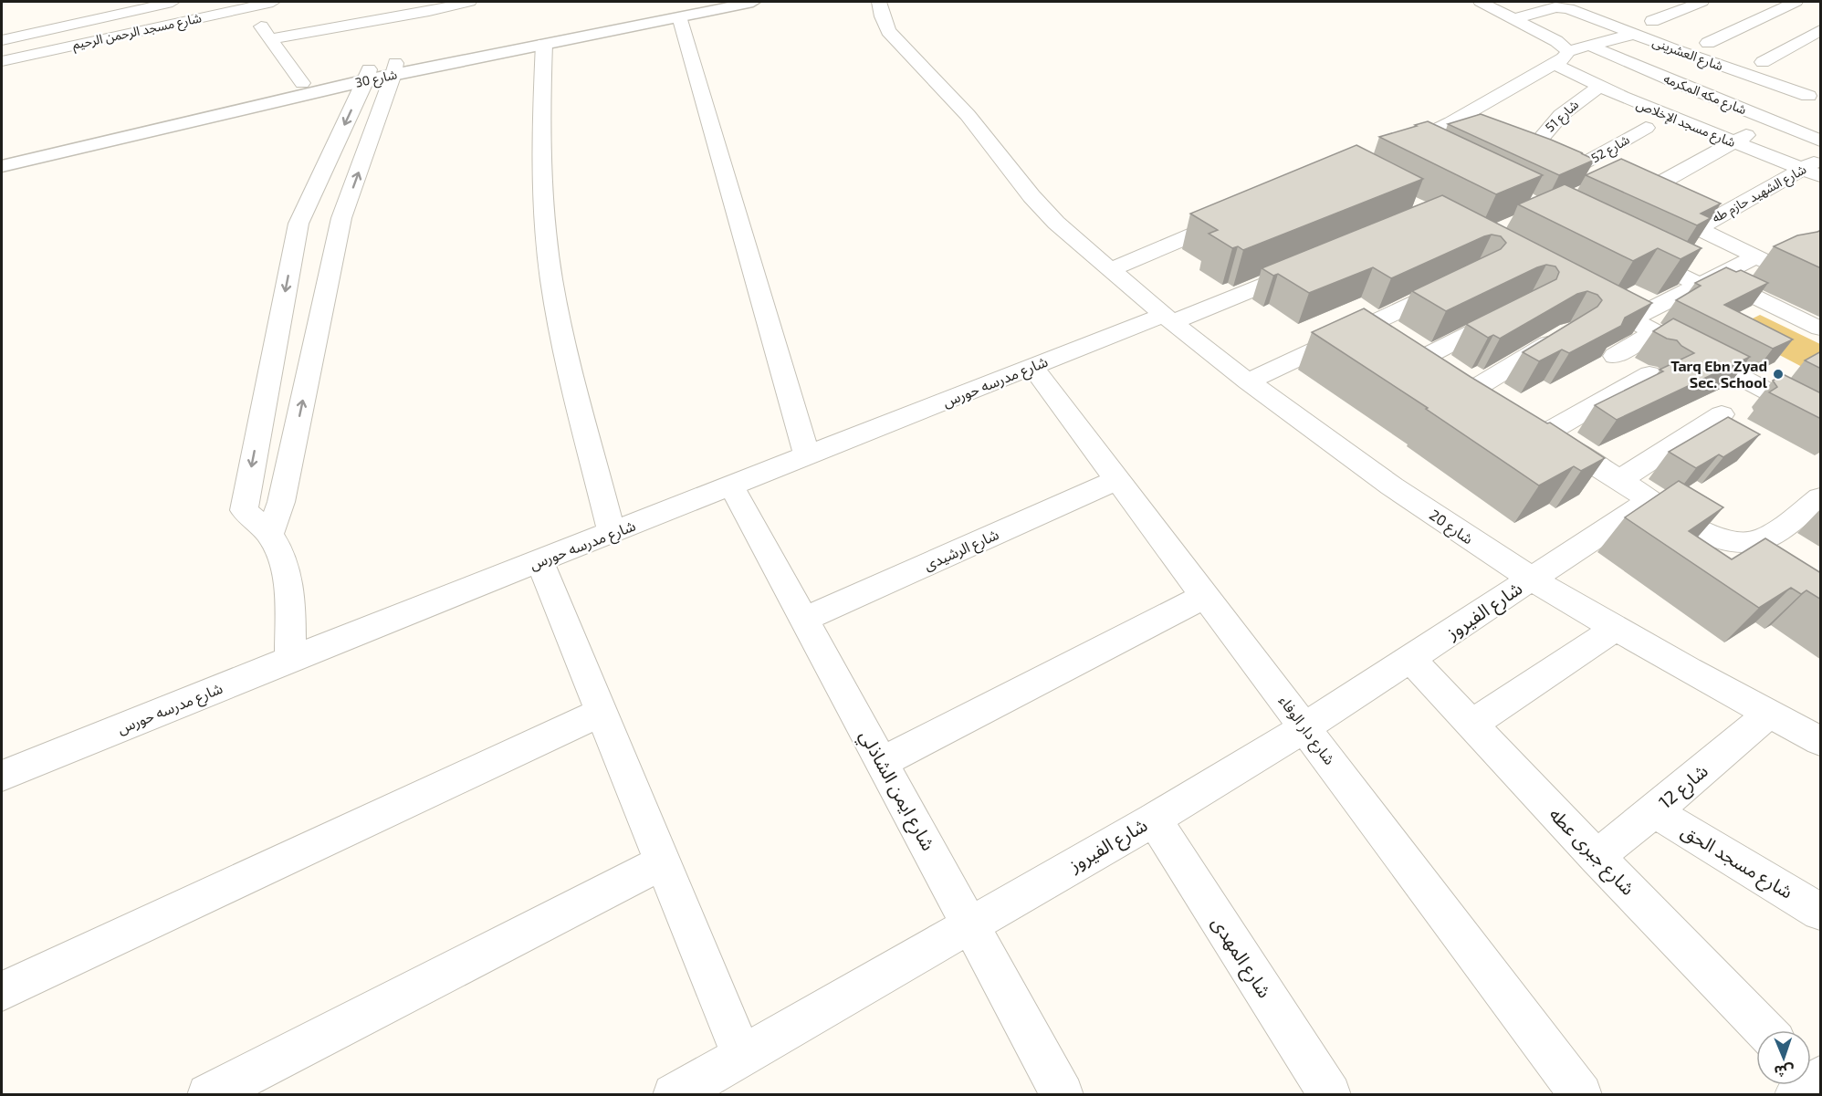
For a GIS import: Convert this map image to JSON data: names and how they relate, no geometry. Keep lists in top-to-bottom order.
{
  "streets": {
    "street": [
      "شارع مسجد الرحمن الرحيم",
      "شارع العشرينى",
      "شارع 30",
      "شارع مكه المكرمه",
      "شارع 51",
      "شارع مسجد الإخلاص",
      "شارع 52",
      "شارع الشهيد حازم طه",
      "شارع مدرسه حورس",
      "شارع 20",
      "شارع الرشيدى",
      "شارع الفيروز",
      "شارع دار الوفاء",
      "شارع 12",
      "شارع ايمن الشاذلي",
      "شارع جبرى عطه",
      "شارع مسجد الحق",
      "شارع المهدى"
    ]
  },
  "crossings": [
    ["شارع 51", "شارع مسجد الإخلاص"],
    ["شارع 51", "شارع 52"],
    ["شارع مسجد الإخلاص", "شارع الشهيد حازم طه"],
    ["شارع مدرسه حورس", "شارع 20"],
    ["شارع مدرسه حورس", "شارع دار الوفاء"],
    ["شارع مدرسه حورس", "شارع ايمن الشاذلي"],
    ["شارع 20", "شارع الفيروز"],
    ["شارع 20", "شارع 12"],
    ["شارع الرشيدى", "شارع دار الوفاء"],
    ["شارع الرشيدى", "شارع ايمن الشاذلي"],
    ["شارع الفيروز", "شارع دار الوفاء"],
    ["شارع الفيروز", "شارع ايمن الشاذلي"],
    ["شارع الفيروز", "شارع جبرى عطه"],
    ["شارع الفيروز", "شارع المهدى"],
    ["شارع 12", "شارع جبرى عطه"],
    ["شارع 12", "شارع مسجد الحق"]
  ],
  "places": ["Tarq Ebn Zyad Sec. School"],
  "north": "bottom"
}
